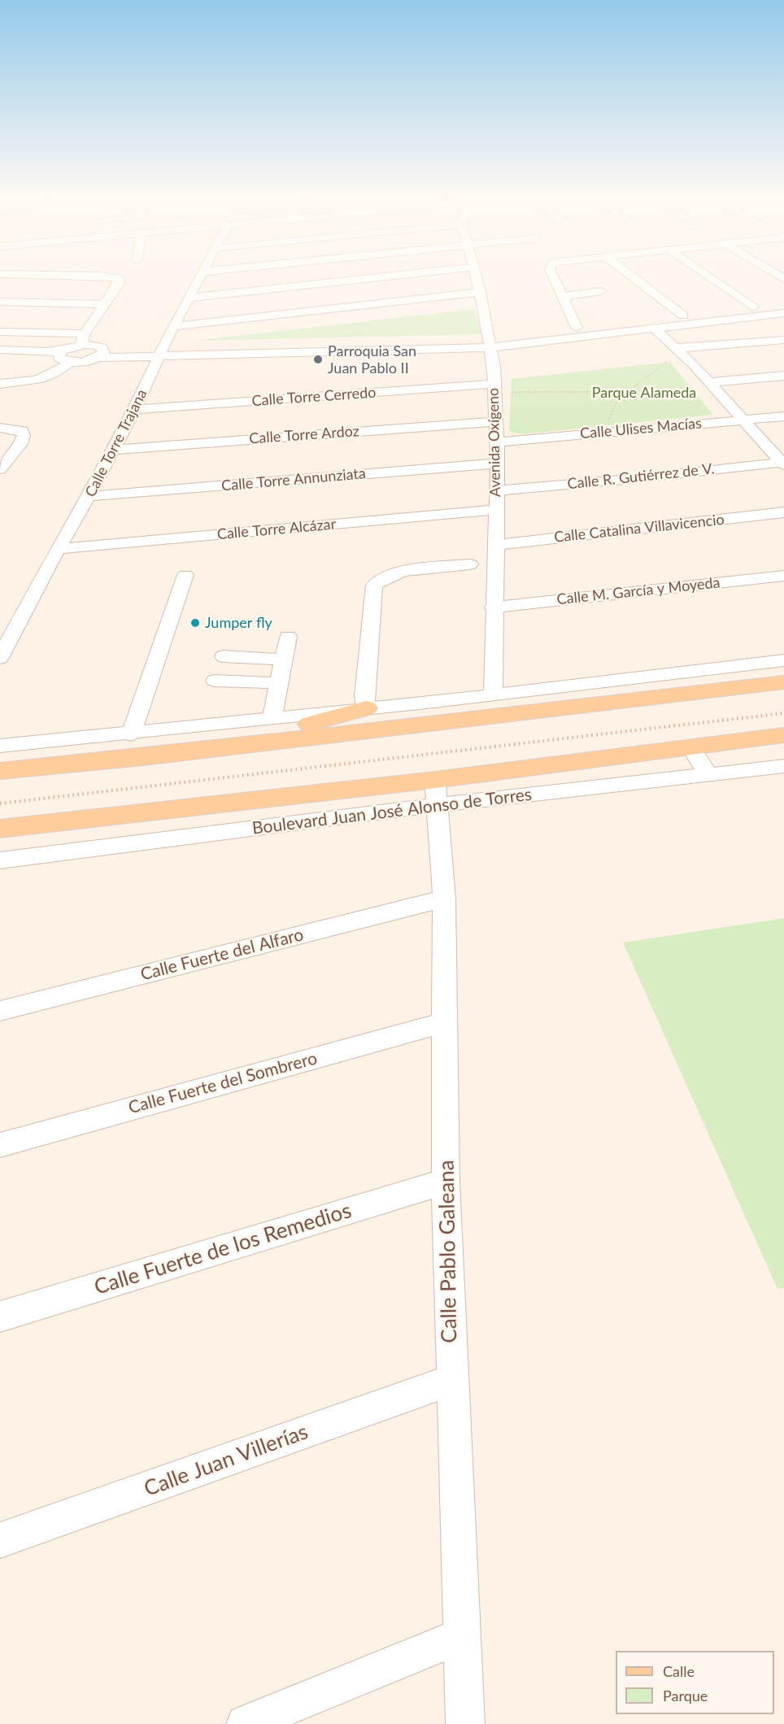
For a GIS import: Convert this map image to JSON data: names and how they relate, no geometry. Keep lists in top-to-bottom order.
{
  "streets": {
    "main road": ["Boulevard Juan José Alonso de Torres"],
    "street": [
      "Calle Torre Cerredo",
      "Calle Ulises Macías",
      "Calle Torre Ardoz",
      "Avenida Oxígeno",
      "Calle Torre Trajana",
      "Calle R. Gutiérrez de V.",
      "Calle Torre Annunziata",
      "Calle Catalina Villavicencio",
      "Calle Torre Alcázar",
      "Calle M. García y Moyeda",
      "Calle Fuerte del Alfaro",
      "Calle Fuerte del Sombrero",
      "Calle Fuerte de los Remedios",
      "Calle Pablo Galeana",
      "Calle Juan Villerías"
    ]
  },
  "crossings": [
    ["Calle Torre Cerredo", "Avenida Oxígeno"],
    ["Calle Torre Cerredo", "Calle Torre Trajana"],
    ["Calle Ulises Macías", "Avenida Oxígeno"],
    ["Calle Torre Ardoz", "Avenida Oxígeno"],
    ["Calle Torre Ardoz", "Calle Torre Trajana"],
    ["Avenida Oxígeno", "Calle R. Gutiérrez de V."],
    ["Avenida Oxígeno", "Calle Torre Annunziata"],
    ["Avenida Oxígeno", "Calle Catalina Villavicencio"],
    ["Avenida Oxígeno", "Calle Torre Alcázar"],
    ["Avenida Oxígeno", "Calle M. García y Moyeda"],
    ["Calle Torre Trajana", "Calle Torre Annunziata"],
    ["Calle Torre Trajana", "Calle Torre Alcázar"],
    ["Boulevard Juan José Alonso de Torres", "Calle Pablo Galeana"],
    ["Calle Fuerte del Alfaro", "Calle Pablo Galeana"],
    ["Calle Fuerte del Sombrero", "Calle Pablo Galeana"],
    ["Calle Fuerte de los Remedios", "Calle Pablo Galeana"],
    ["Calle Pablo Galeana", "Calle Juan Villerías"]
  ],
  "parks": ["Parque Alameda"],
  "places": ["Parroquia San Juan Pablo II", "Jumper fly"],
  "legend": ["Calle", "Parque"]
}
